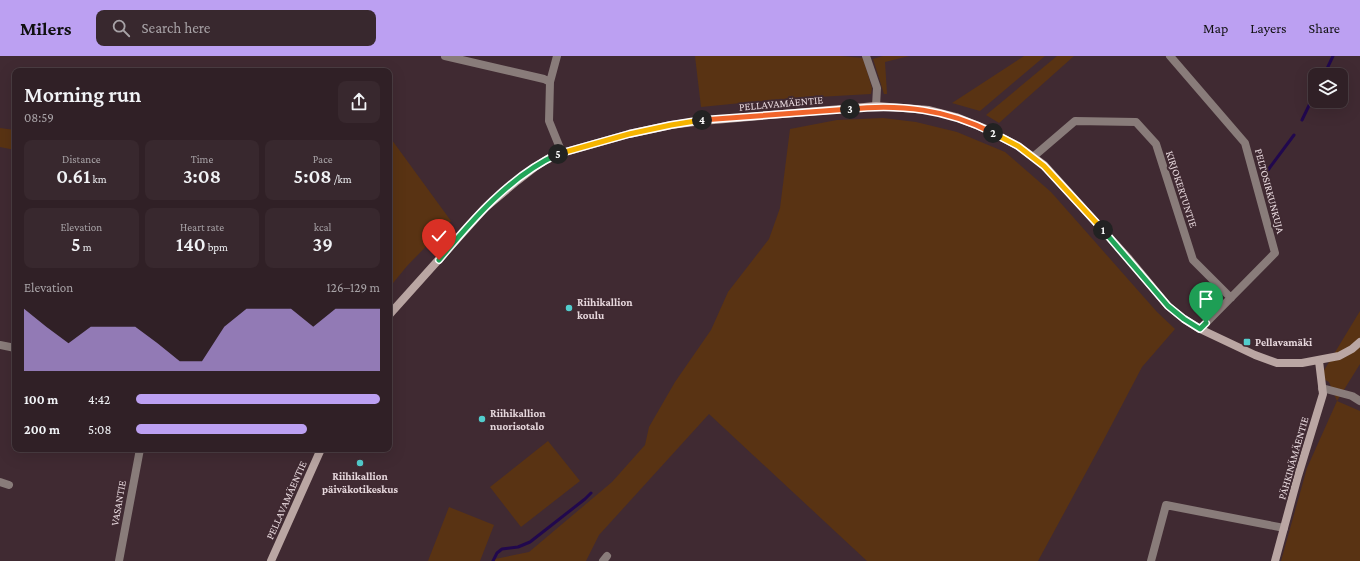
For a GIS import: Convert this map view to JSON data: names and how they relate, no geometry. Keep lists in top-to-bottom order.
{
  "streets": {
    "street": [
      "PELLAVAMÄENTIE",
      "KIRJOKERTUNTIE",
      "PELTOSIRKUNKUJA",
      "PÄHKINÄMÄENTIE",
      "VASANTIE"
    ]
  },
  "crossings": [
    ["PELLAVAMÄENTIE", "KIRJOKERTUNTIE"],
    ["PELLAVAMÄENTIE", "PELTOSIRKUNKUJA"],
    ["PELLAVAMÄENTIE", "PÄHKINÄMÄENTIE"],
    ["KIRJOKERTUNTIE", "PELTOSIRKUNKUJA"]
  ],
  "places": {
    "other": ["Riihikallion koulu", "Riihikallion nuorisotalo", "Riihikallion päiväkotikeskus"],
    "transit": ["Pellavamäki"]
  },
  "page": {
    "header": "Milers",
    "search": "Search here",
    "nav": ["Map", "Layers", "Share"],
    "heading": ["Morning run", "08:59"],
    "pins": [
      "3",
      "4",
      "2",
      "5",
      "1"
    ],
    "stats": [
      ["Distance", "0.61 km"],
      ["Time", "3:08"],
      ["Pace", "5:08 /km"],
      ["Elevation", "5 m"],
      ["Heart rate", "140 bpm"],
      ["kcal", "39"]
    ],
    "chart": ["Elevation", "126–129 m"],
    "list": [
      {
        "name": "100 m",
        "note": "4:42"
      },
      {
        "name": "200 m",
        "note": "5:08"
      }
    ]
  }
}
